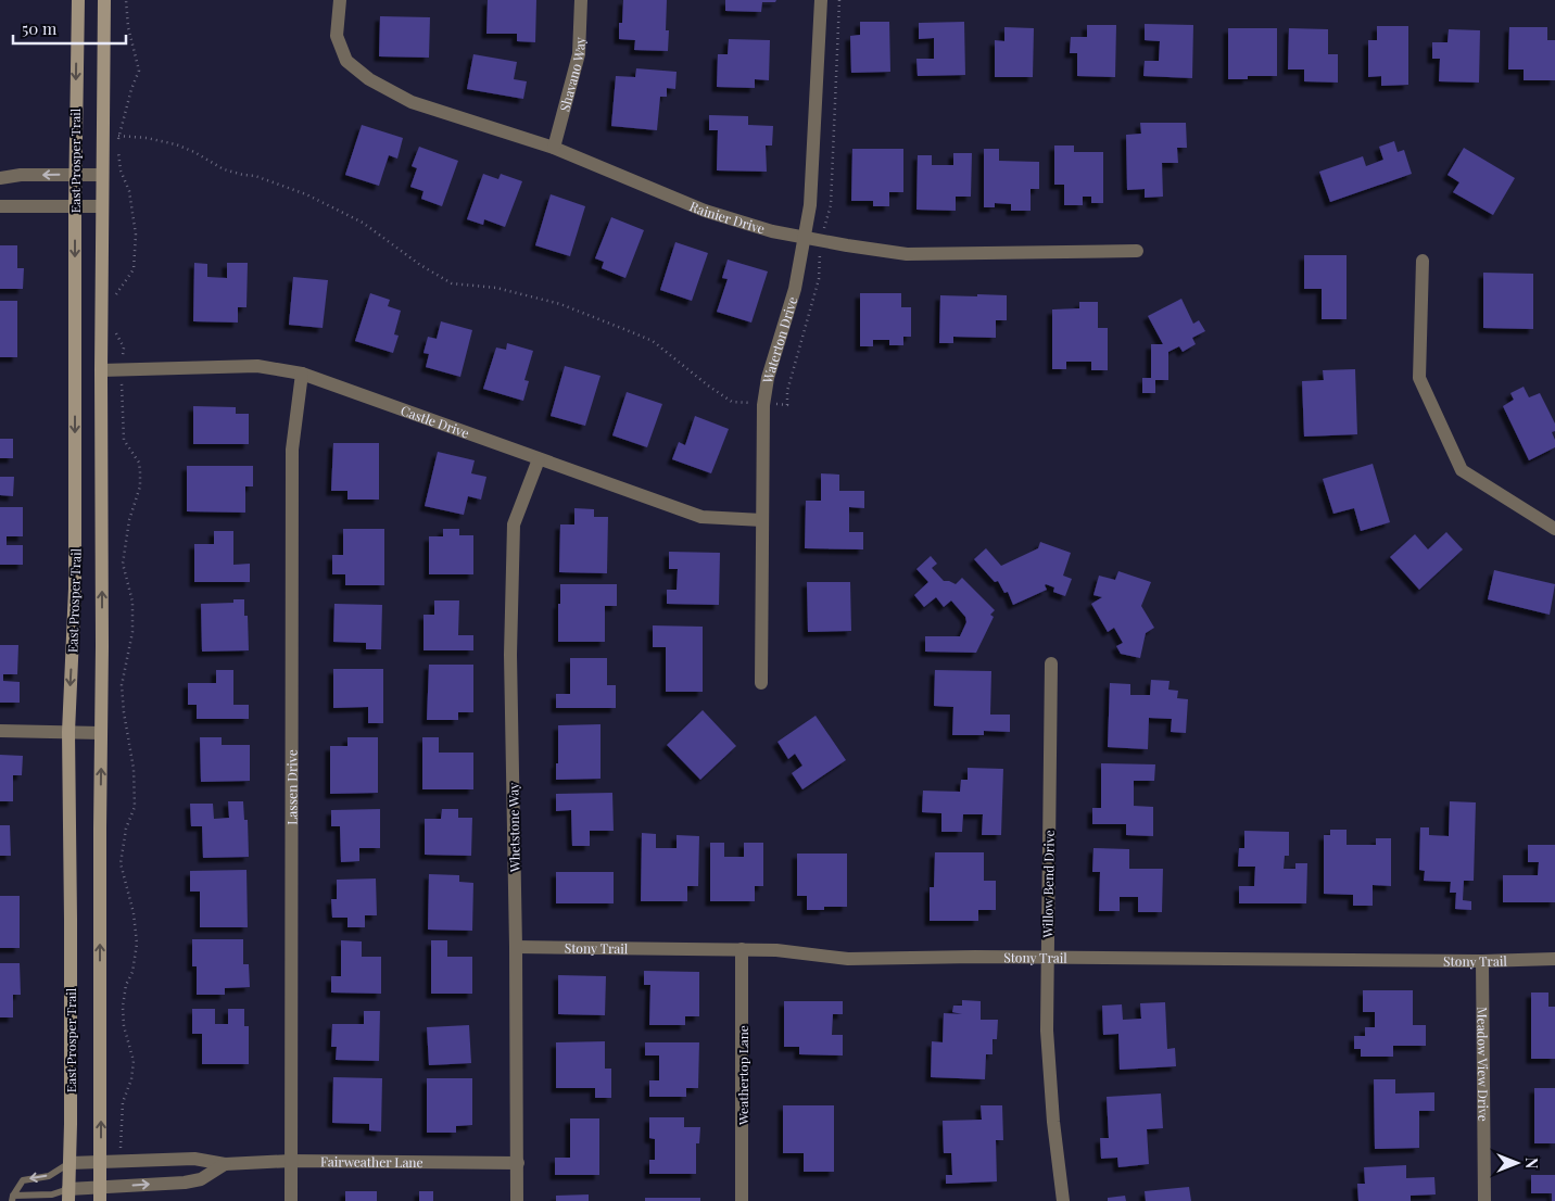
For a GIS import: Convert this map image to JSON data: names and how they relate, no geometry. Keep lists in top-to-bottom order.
{
  "streets": {
    "main road": ["East Prosper Trail"],
    "street": [
      "Shavano Way",
      "Rainier Drive",
      "Waterton Drive",
      "Castle Drive",
      "Lassen Drive",
      "Whetstone Way",
      "Willow Bend Drive",
      "Stony Trail",
      "Meadow View Drive",
      "Weathertop Lane",
      "Fairweather Lane"
    ]
  },
  "crossings": [
    ["Shavano Way", "Rainier Drive"],
    ["East Prosper Trail", "Castle Drive"],
    ["East Prosper Trail", "Fairweather Lane"],
    ["Rainier Drive", "Waterton Drive"],
    ["Waterton Drive", "Castle Drive"],
    ["Castle Drive", "Lassen Drive"],
    ["Castle Drive", "Whetstone Way"],
    ["Lassen Drive", "Fairweather Lane"],
    ["Whetstone Way", "Stony Trail"],
    ["Whetstone Way", "Fairweather Lane"],
    ["Willow Bend Drive", "Stony Trail"],
    ["Stony Trail", "Meadow View Drive"],
    ["Stony Trail", "Weathertop Lane"]
  ],
  "scale_bar": "50 m",
  "north": "right"
}
